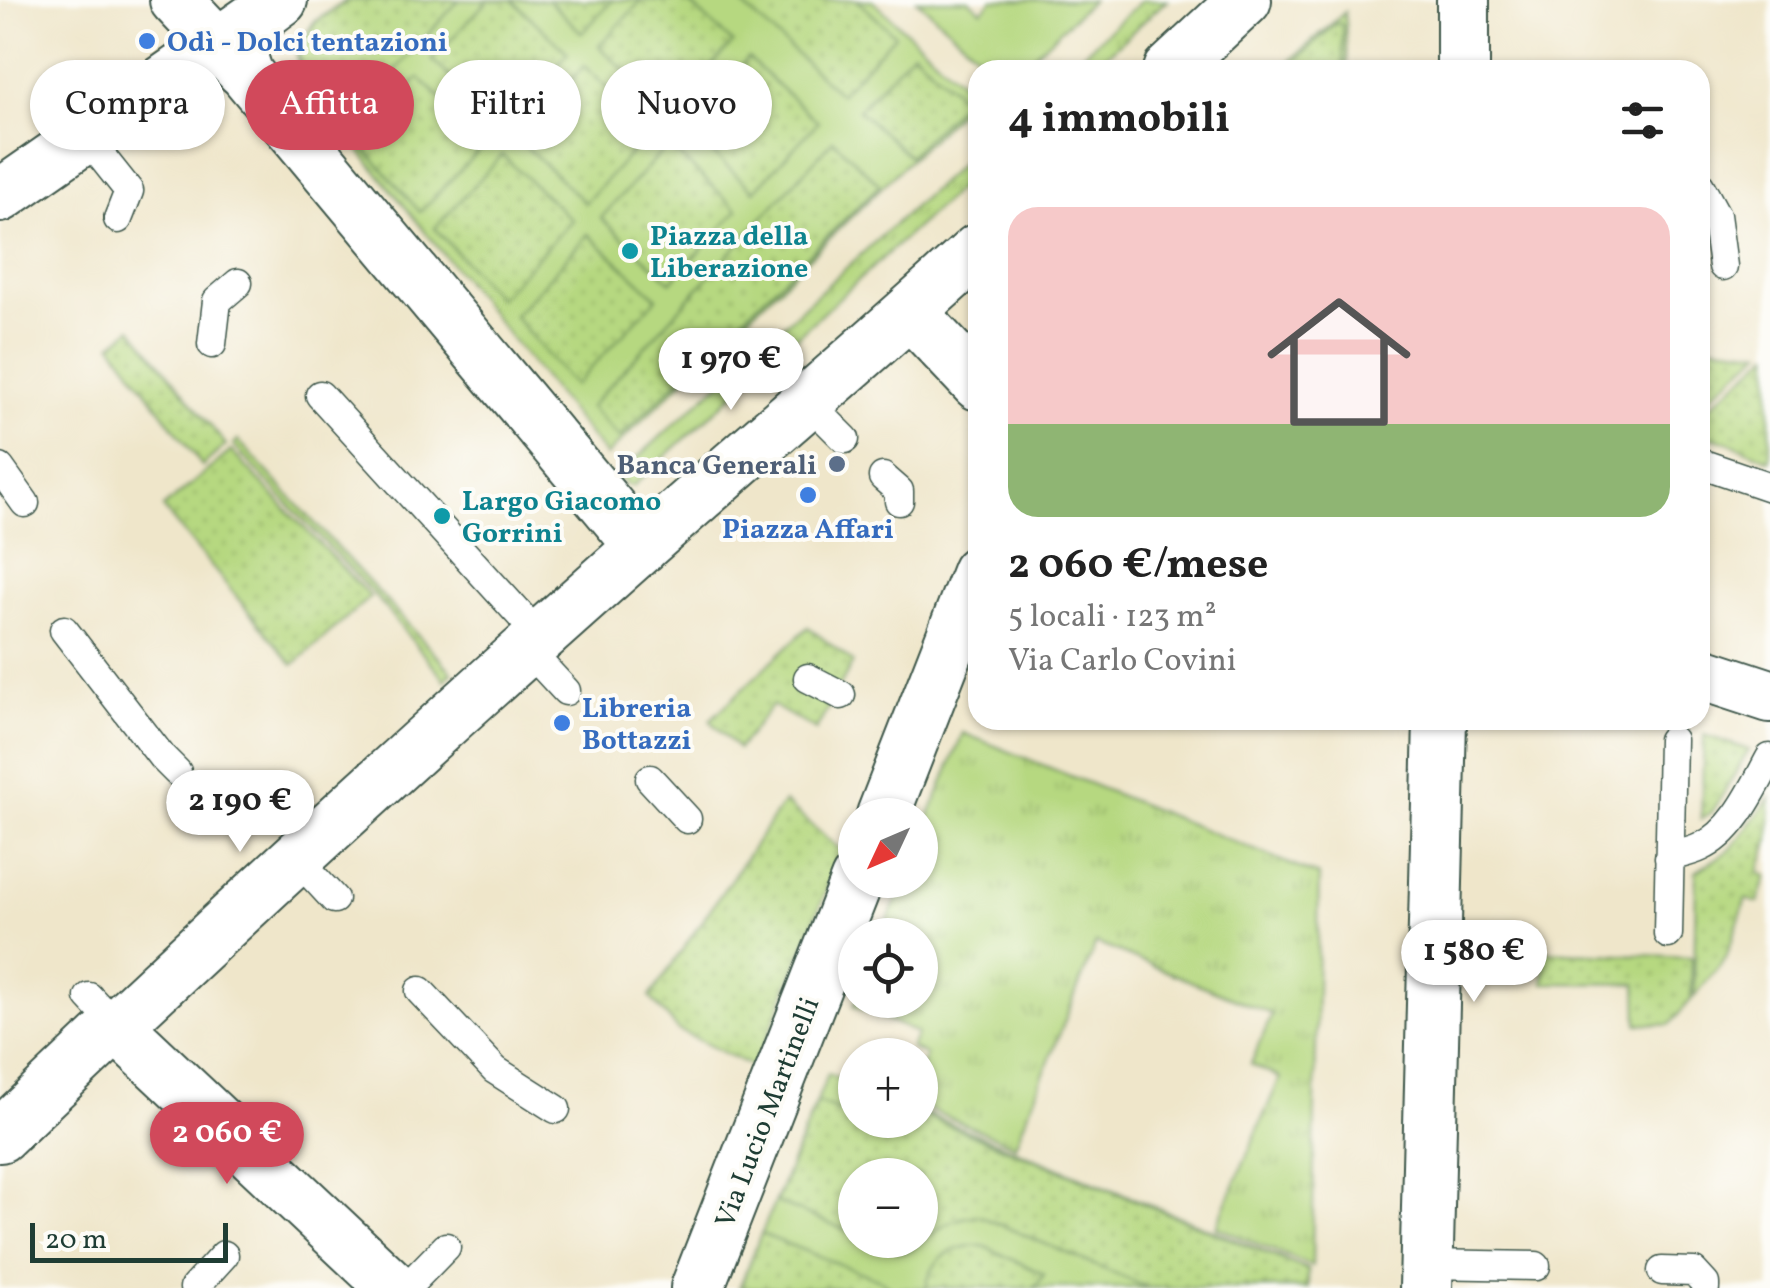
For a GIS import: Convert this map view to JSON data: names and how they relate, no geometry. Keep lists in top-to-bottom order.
{
  "streets": {
    "street": ["Via Lucio Martinelli"]
  },
  "places": [
    "Odì - Dolci tentazioni",
    "Piazza della Liberazione",
    "Banca Generali",
    "Piazza Affari",
    "Largo Giacomo Gorrini",
    "Libreria Bottazzi"
  ],
  "scale_bar": "20 m",
  "north": "bottom left",
  "page": {
    "chip": [
      "Compra",
      "Affitta",
      "Filtri",
      "Nuovo"
    ],
    "heading": "4 immobili",
    "list": [
      {
        "name": "2 060 €/mese",
        "note": "5 locali · 123 m² · Via Carlo Covini"
      }
    ],
    "price": [
      "1 970 €",
      "2 190 €",
      "1 580 €",
      "2 060 €"
    ],
    "map_buttons": ["+", "−"],
    "scale": "20 m"
  }
}
